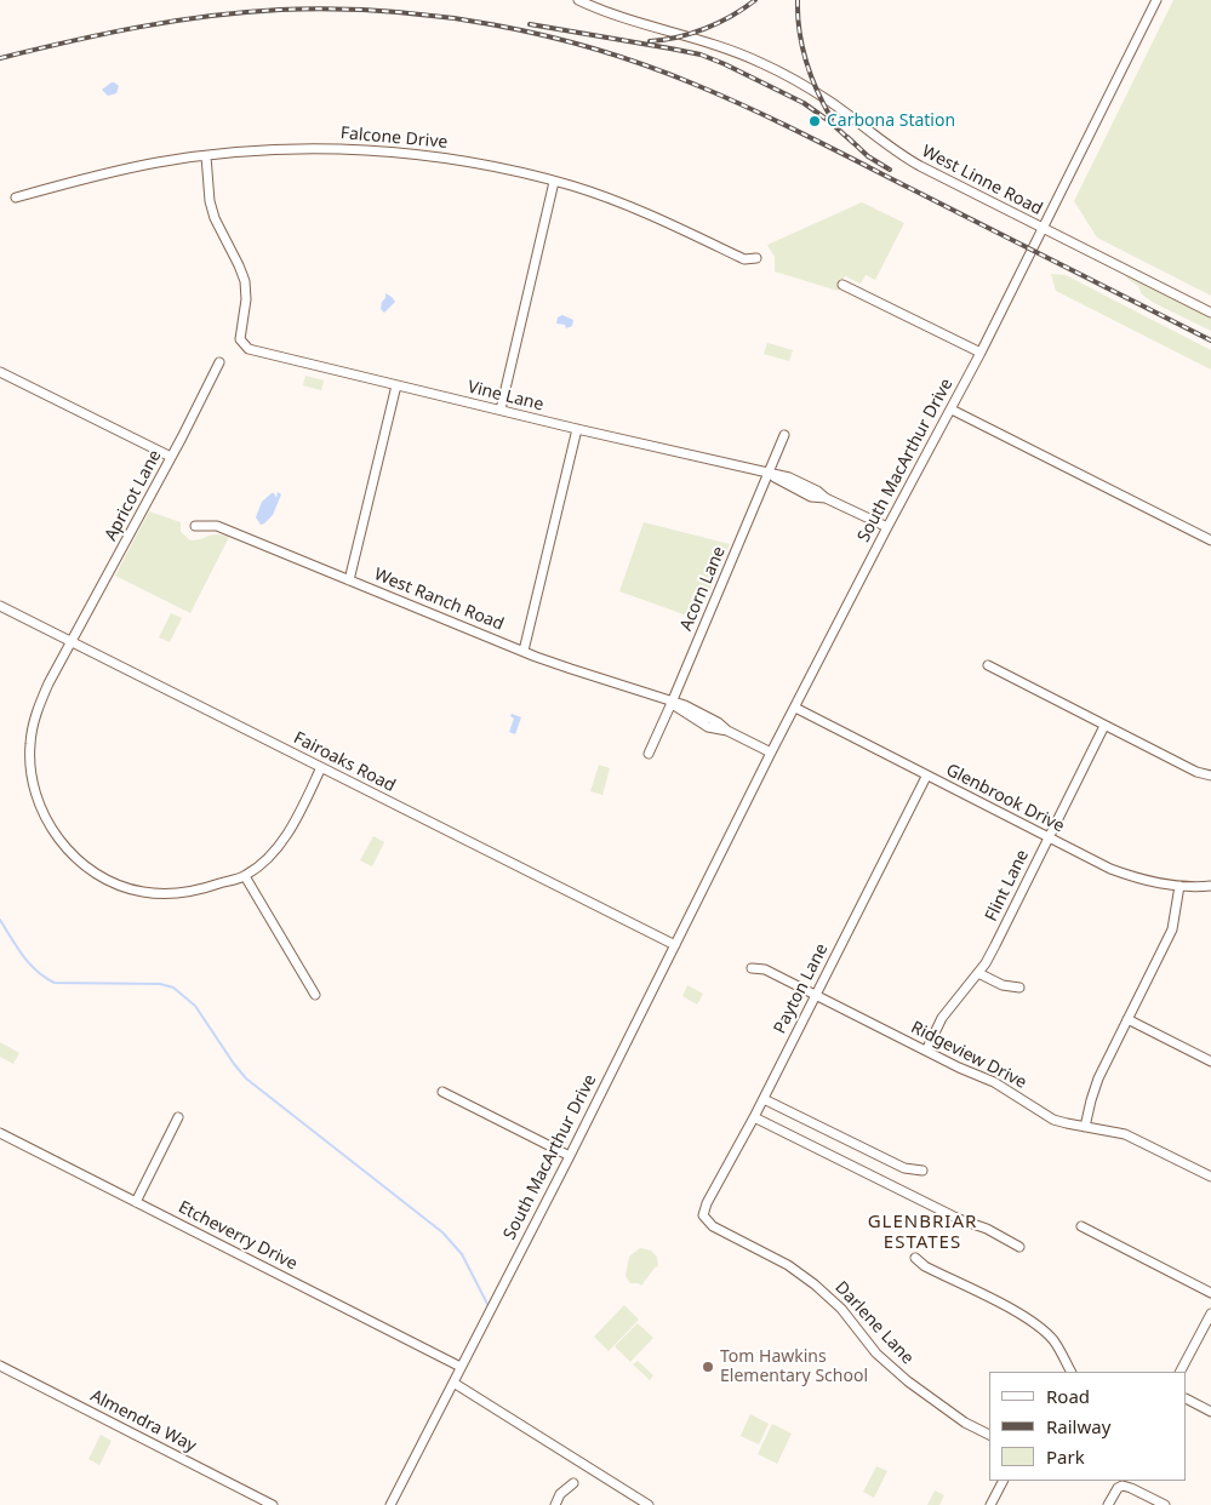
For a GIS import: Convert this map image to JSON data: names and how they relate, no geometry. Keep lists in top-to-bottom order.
{
  "streets": {
    "street": [
      "Falcone Drive",
      "West Linne Road",
      "Vine Lane",
      "South MacArthur Drive",
      "Apricot Lane",
      "Acorn Lane",
      "West Ranch Road",
      "Fairoaks Road",
      "Glenbrook Drive",
      "Flint Lane",
      "Payton Lane",
      "Ridgeview Drive",
      "Etcheverry Drive",
      "Darlene Lane",
      "Almendra Way"
    ]
  },
  "crossings": [
    ["Falcone Drive", "Vine Lane"],
    ["West Linne Road", "South MacArthur Drive"],
    ["Vine Lane", "South MacArthur Drive"],
    ["Vine Lane", "Acorn Lane"],
    ["South MacArthur Drive", "West Ranch Road"],
    ["South MacArthur Drive", "Fairoaks Road"],
    ["South MacArthur Drive", "Glenbrook Drive"],
    ["South MacArthur Drive", "Etcheverry Drive"],
    ["Apricot Lane", "Fairoaks Road"],
    ["Acorn Lane", "West Ranch Road"],
    ["Glenbrook Drive", "Flint Lane"],
    ["Glenbrook Drive", "Payton Lane"],
    ["Flint Lane", "Ridgeview Drive"],
    ["Payton Lane", "Ridgeview Drive"],
    ["Payton Lane", "Darlene Lane"]
  ],
  "districts": ["GLENBRIAR ESTATES"],
  "places": ["Carbona Station", "Tom Hawkins Elementary School"],
  "legend": ["Road", "Railway", "Park"]
}
